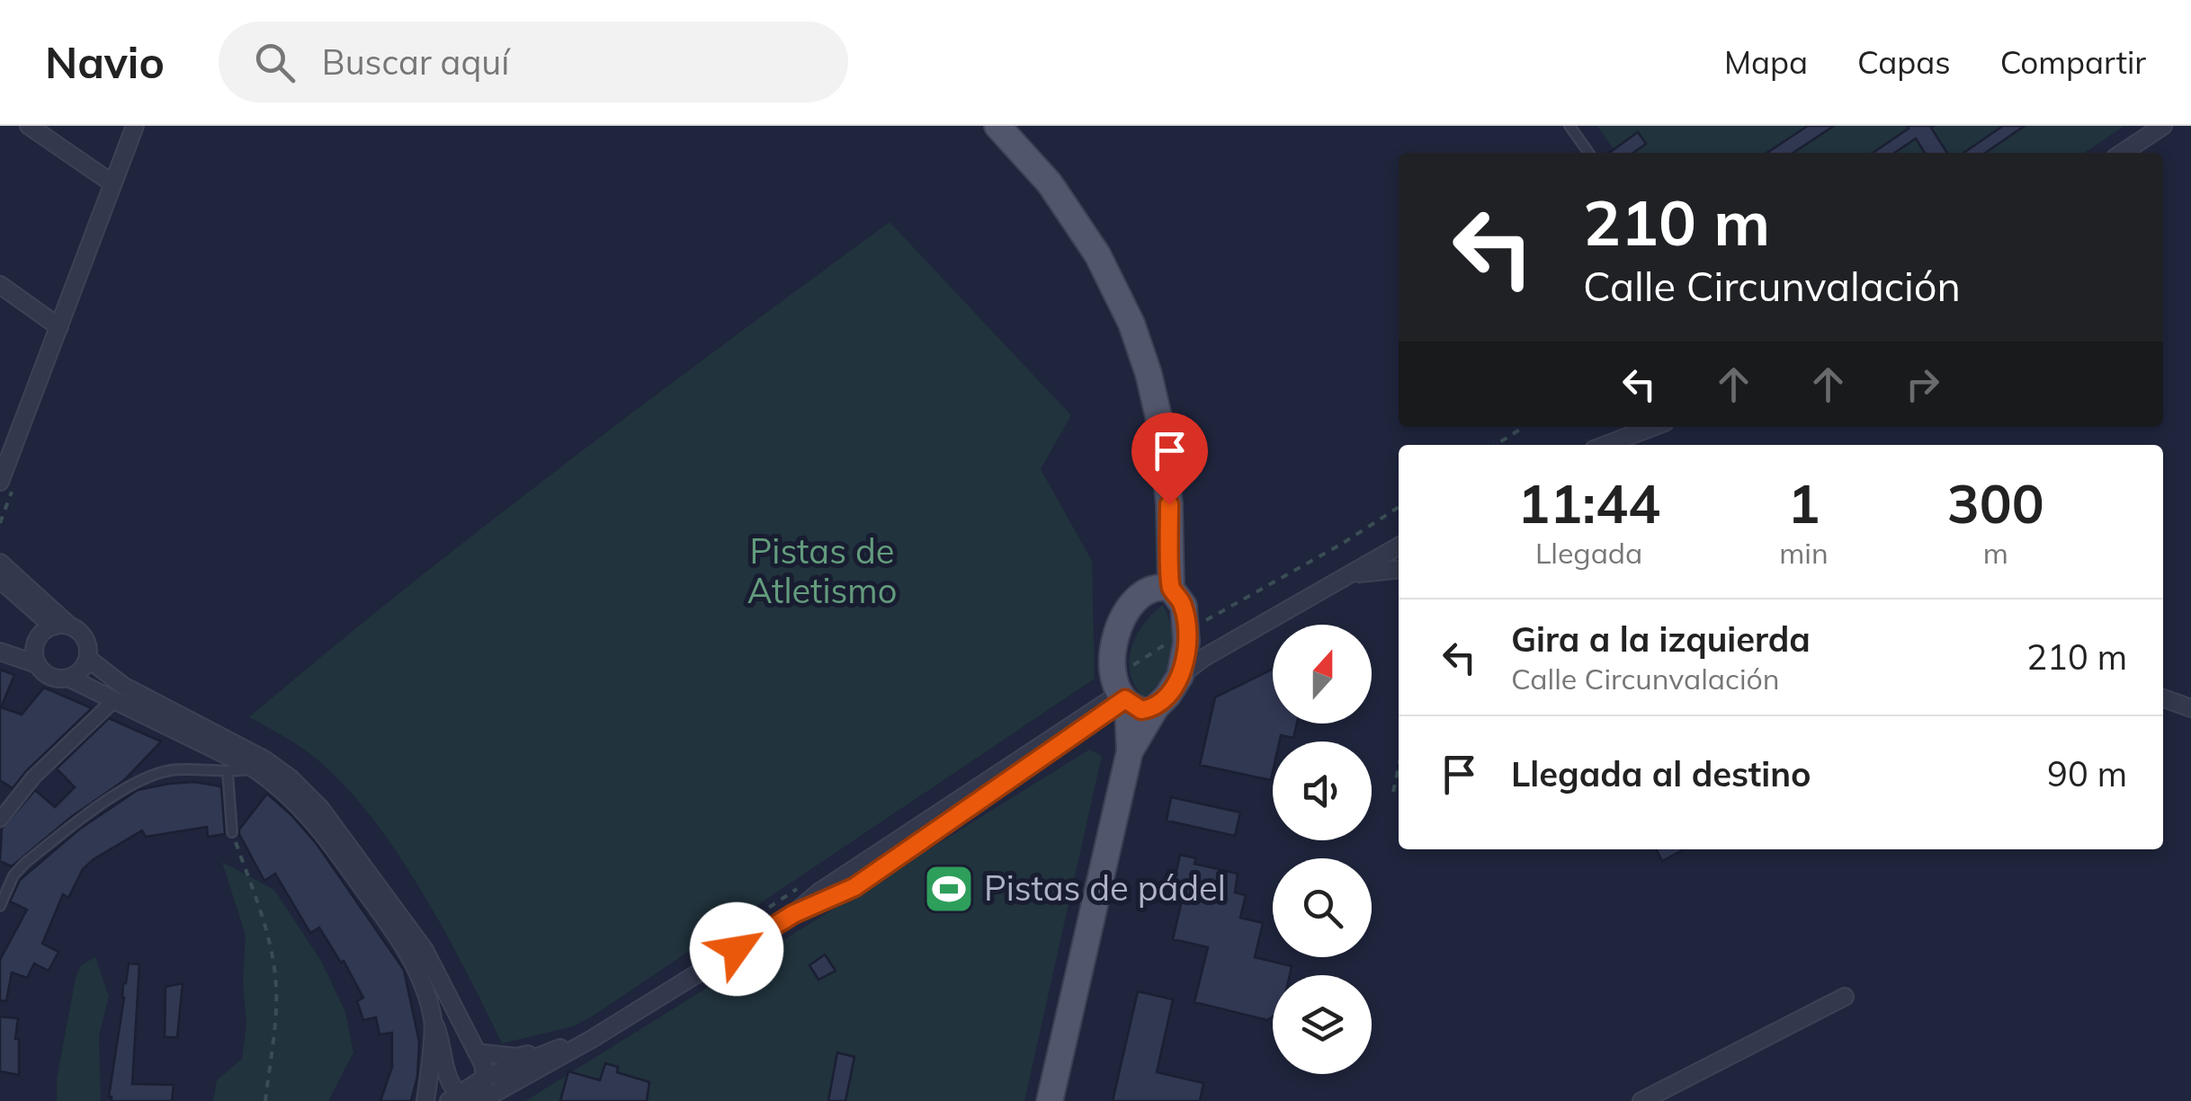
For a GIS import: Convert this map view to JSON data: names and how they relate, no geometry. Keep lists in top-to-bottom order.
{
  "parks": ["Pistas de Atletismo"],
  "places": {
    "sports": ["Pistas de pádel"]
  },
  "north": "top",
  "page": {
    "header": "Navio",
    "search": "Buscar aquí",
    "nav": ["Mapa", "Capas", "Compartir"],
    "turn": ["210 m", "Calle Circunvalación"],
    "eta": [
      "11:44",
      "Llegada",
      "1",
      "min",
      "300",
      "m"
    ],
    "list": [
      {
        "name": "Gira a la izquierda",
        "note": "Calle Circunvalación",
        "value": "210 m"
      },
      {
        "name": "Llegada al destino",
        "value": "90 m"
      }
    ]
  }
}
